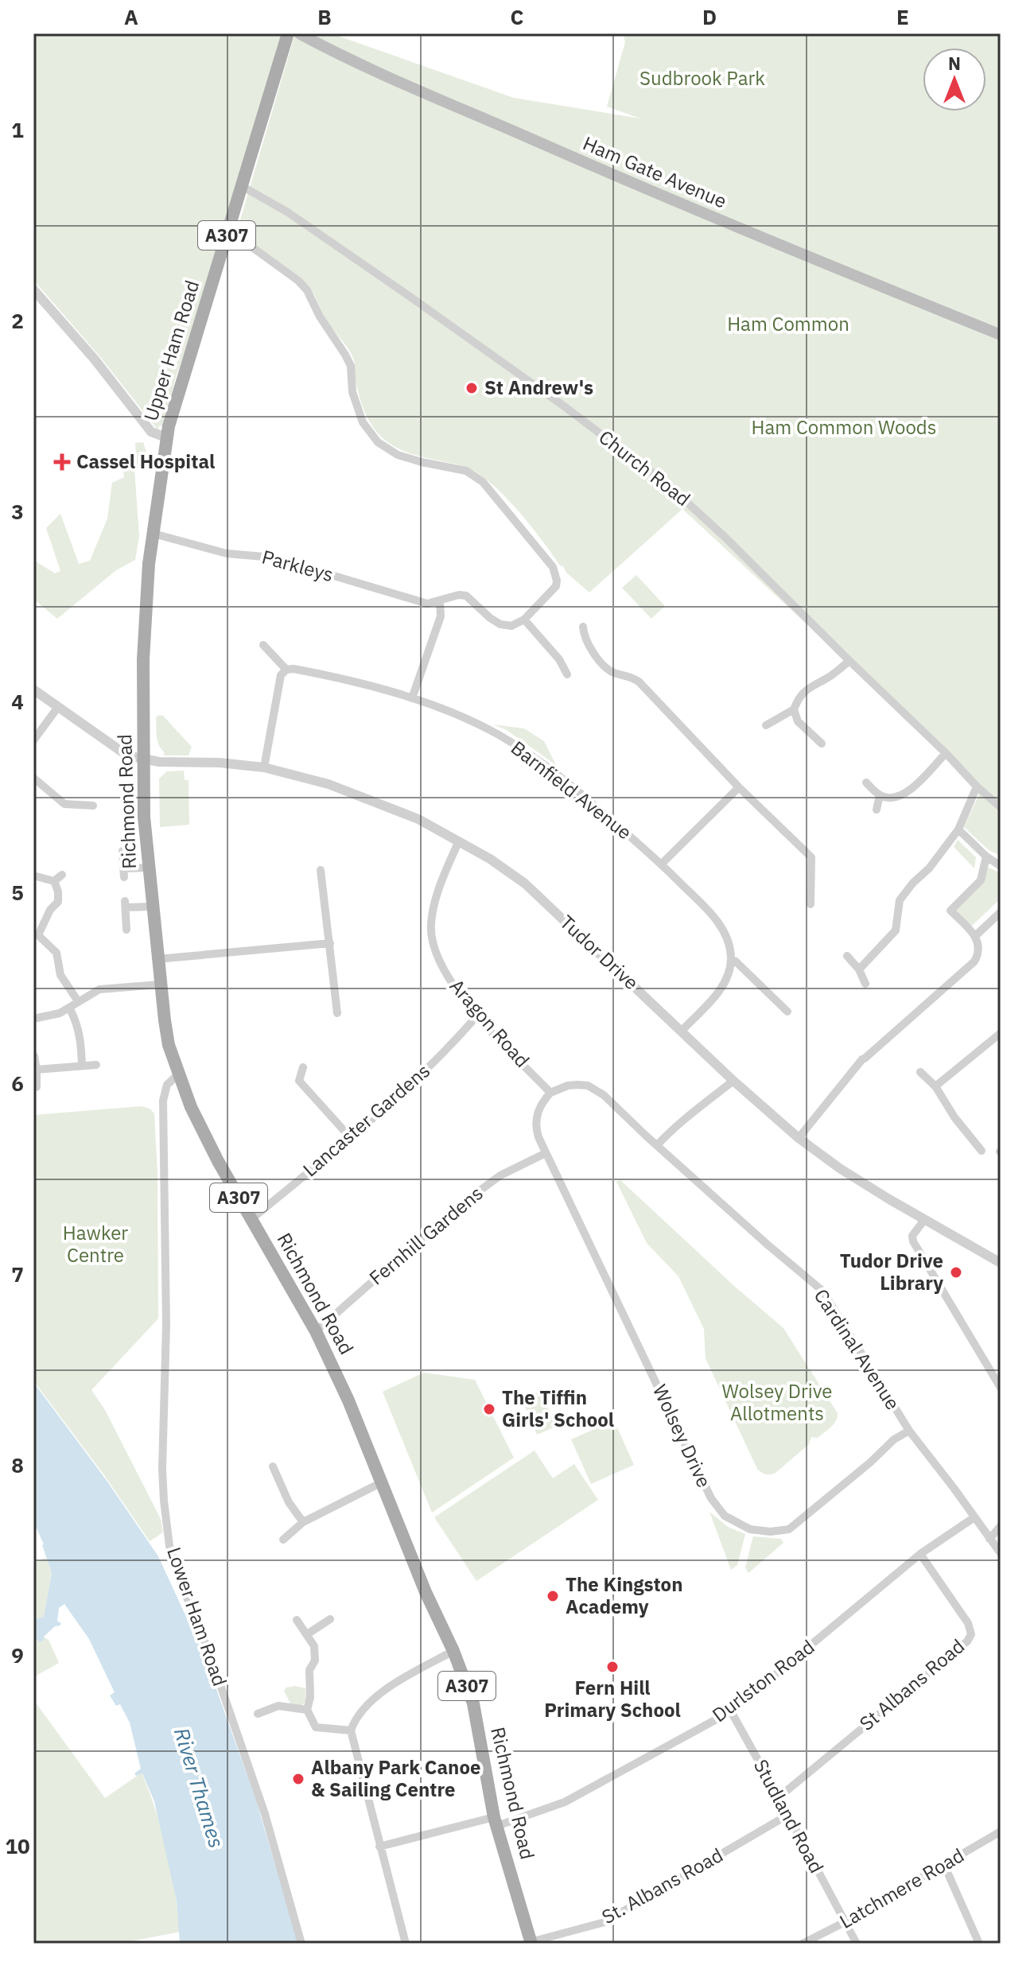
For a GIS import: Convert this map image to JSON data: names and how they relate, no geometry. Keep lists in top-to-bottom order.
{
  "streets": {
    "main road": [
      "Ham Gate Avenue",
      "A307",
      "Upper Ham Road",
      "Richmond Road"
    ],
    "street": [
      "Church Road",
      "Parkleys",
      "Barnfield Avenue",
      "Tudor Drive",
      "Aragon Road",
      "Lancaster Gardens",
      "Fernhill Gardens",
      "Cardinal Avenue",
      "Wolsey Drive",
      "Lower Ham Road",
      "Durlston Road",
      "St Albans Road",
      "Studland Road",
      "St. Albans Road",
      "Latchmere Road"
    ]
  },
  "crossings": [
    ["Upper Ham Road", "Church Road"],
    ["Upper Ham Road", "Parkleys"],
    ["Upper Ham Road", "Richmond Road"],
    ["Richmond Road", "Tudor Drive"],
    ["Richmond Road", "Lancaster Gardens"],
    ["Richmond Road", "Fernhill Gardens"],
    ["Richmond Road", "Lower Ham Road"],
    ["Richmond Road", "Durlston Road"],
    ["Richmond Road", "St. Albans Road"],
    ["Tudor Drive", "Aragon Road"],
    ["Aragon Road", "Lancaster Gardens"],
    ["Fernhill Gardens", "Wolsey Drive"],
    ["Cardinal Avenue", "Wolsey Drive"],
    ["Cardinal Avenue", "Durlston Road"],
    ["Durlston Road", "St Albans Road"],
    ["Durlston Road", "Studland Road"],
    ["St Albans Road", "Studland Road"],
    ["Studland Road", "St. Albans Road"],
    ["Studland Road", "Latchmere Road"]
  ],
  "water": ["River Thames"],
  "parks": [
    "Sudbrook Park",
    "Ham Common",
    "Ham Common Woods",
    "Hawker Centre",
    "Wolsey Drive Allotments"
  ],
  "places": {
    "other": [
      "St Andrew's",
      "Tudor Drive Library",
      "The Tiffin Girls' School",
      "The Kingston Academy",
      "Fern Hill Primary School",
      "Albany Park Canoe & Sailing Centre"
    ],
    "health": ["Cassel Hospital"]
  },
  "north": "top",
  "grid": {
    "columns": [
      "A",
      "B",
      "C",
      "D",
      "E"
    ],
    "rows": [
      "1",
      "2",
      "3",
      "4",
      "5",
      "6",
      "7",
      "8",
      "9",
      "10"
    ]
  }
}
